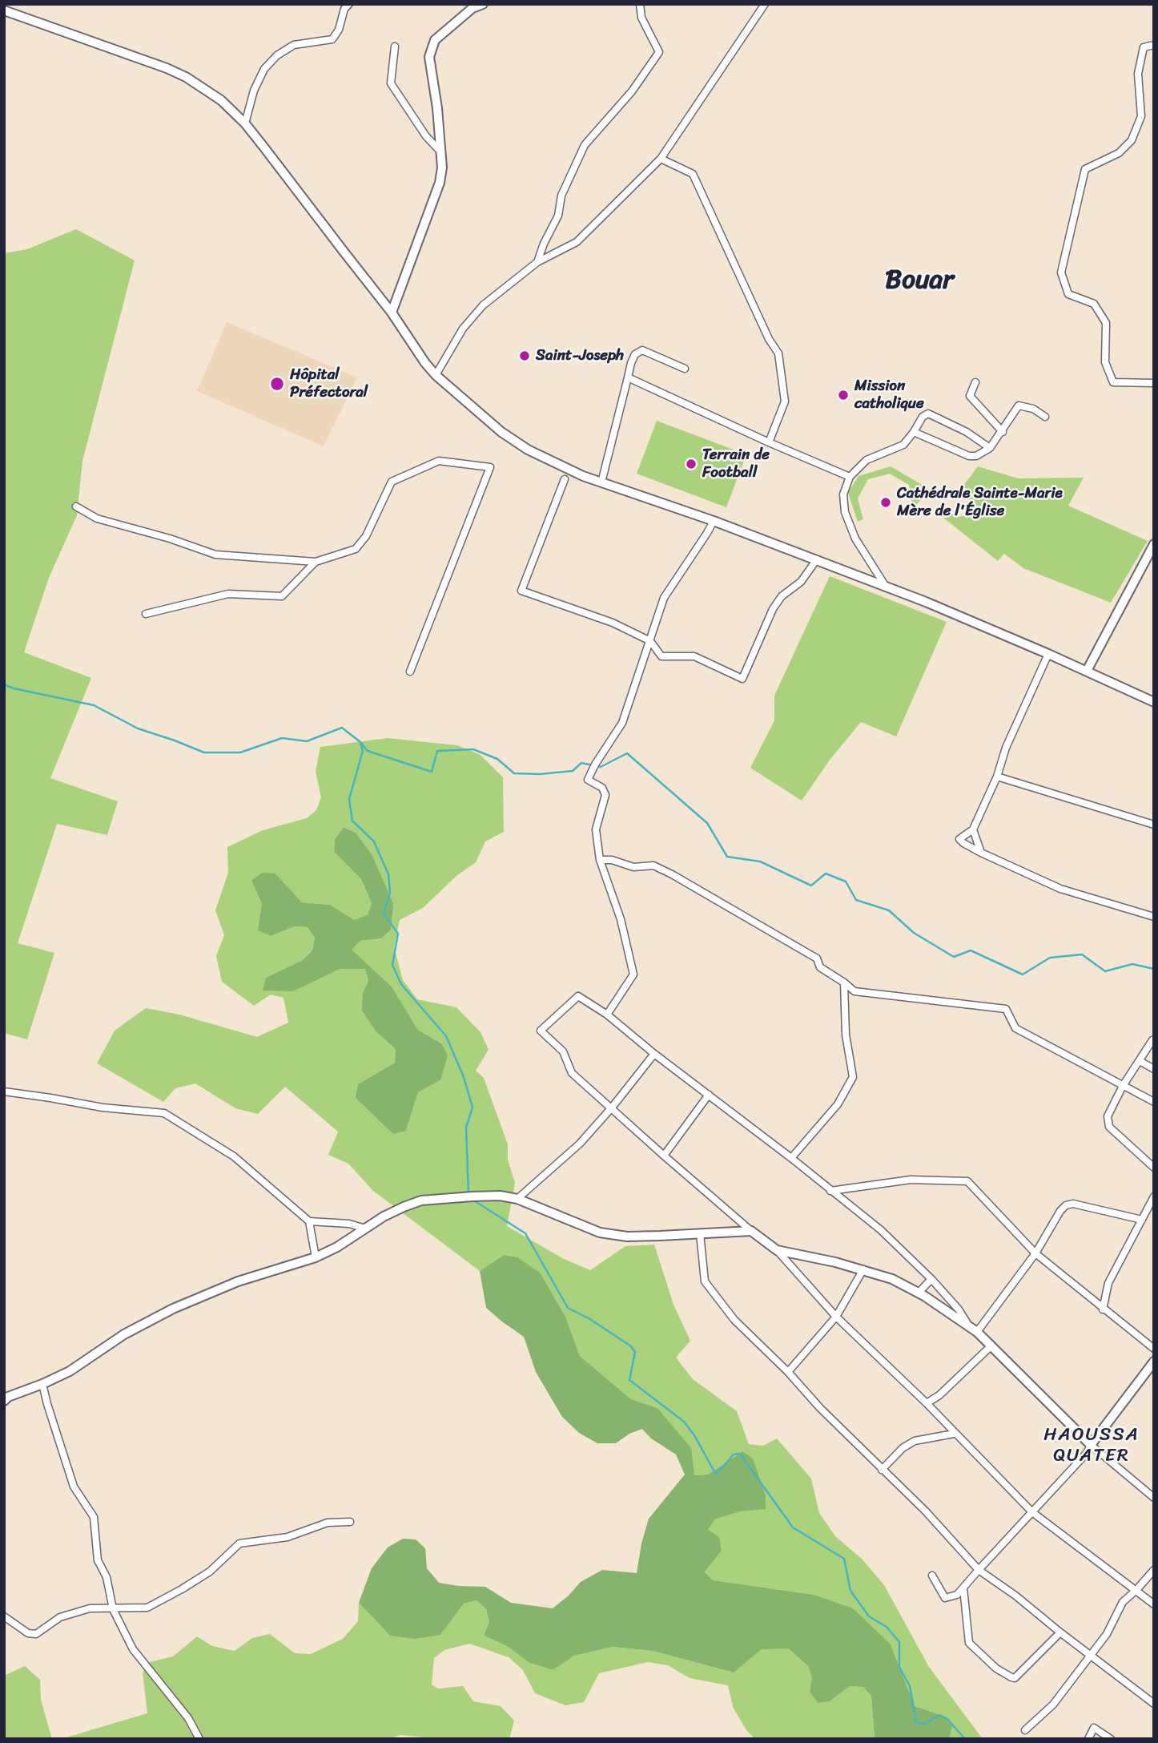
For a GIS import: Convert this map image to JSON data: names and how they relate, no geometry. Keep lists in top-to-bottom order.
{
  "districts": ["Bouar", "HAOUSSA QUATER"],
  "places": [
    "Saint-Joseph",
    "Hôpital Préfectoral",
    "Mission catholique",
    "Terrain de Football",
    "Cathédrale Sainte-Marie Mère de l'Église"
  ]
}
